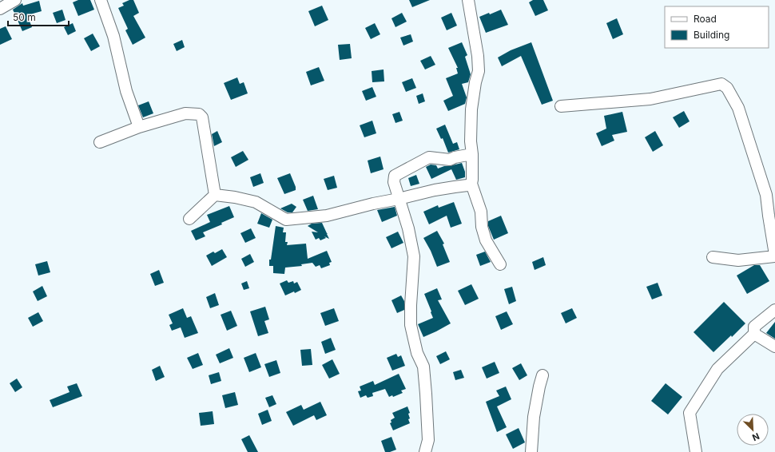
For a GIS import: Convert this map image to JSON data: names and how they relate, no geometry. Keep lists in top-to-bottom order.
{
  "legend": ["Road", "Building"],
  "scale_bar": "50 m",
  "north": "bottom right"
}
